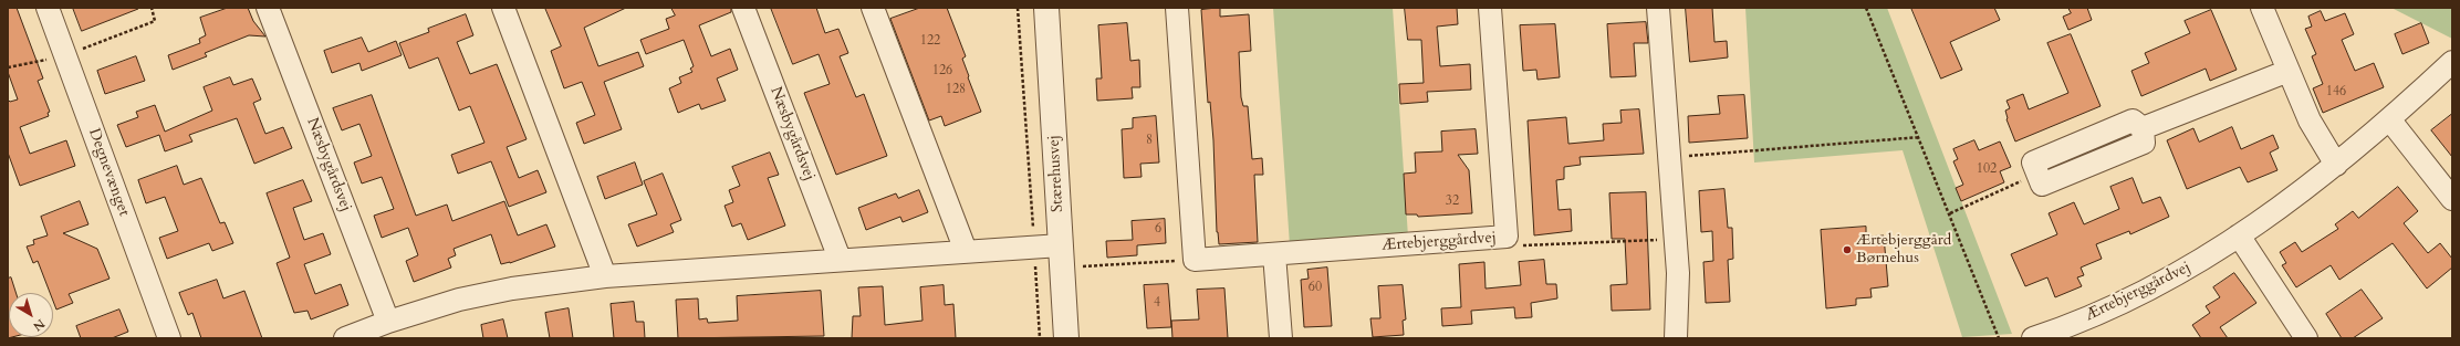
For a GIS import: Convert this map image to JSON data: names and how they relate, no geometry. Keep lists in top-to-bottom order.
{
  "streets": {
    "street": [
      "Næsbygårdsvej",
      "Degnevænget",
      "Stærehusvej",
      "Ærtebjerggårdvej"
    ]
  },
  "places": ["Ærtebjerggård Børnehus"],
  "house_numbers": [
    "122",
    "126",
    "128",
    "146",
    "8",
    "102",
    "32",
    "6",
    "60",
    "4"
  ],
  "north": "bottom right"
}
